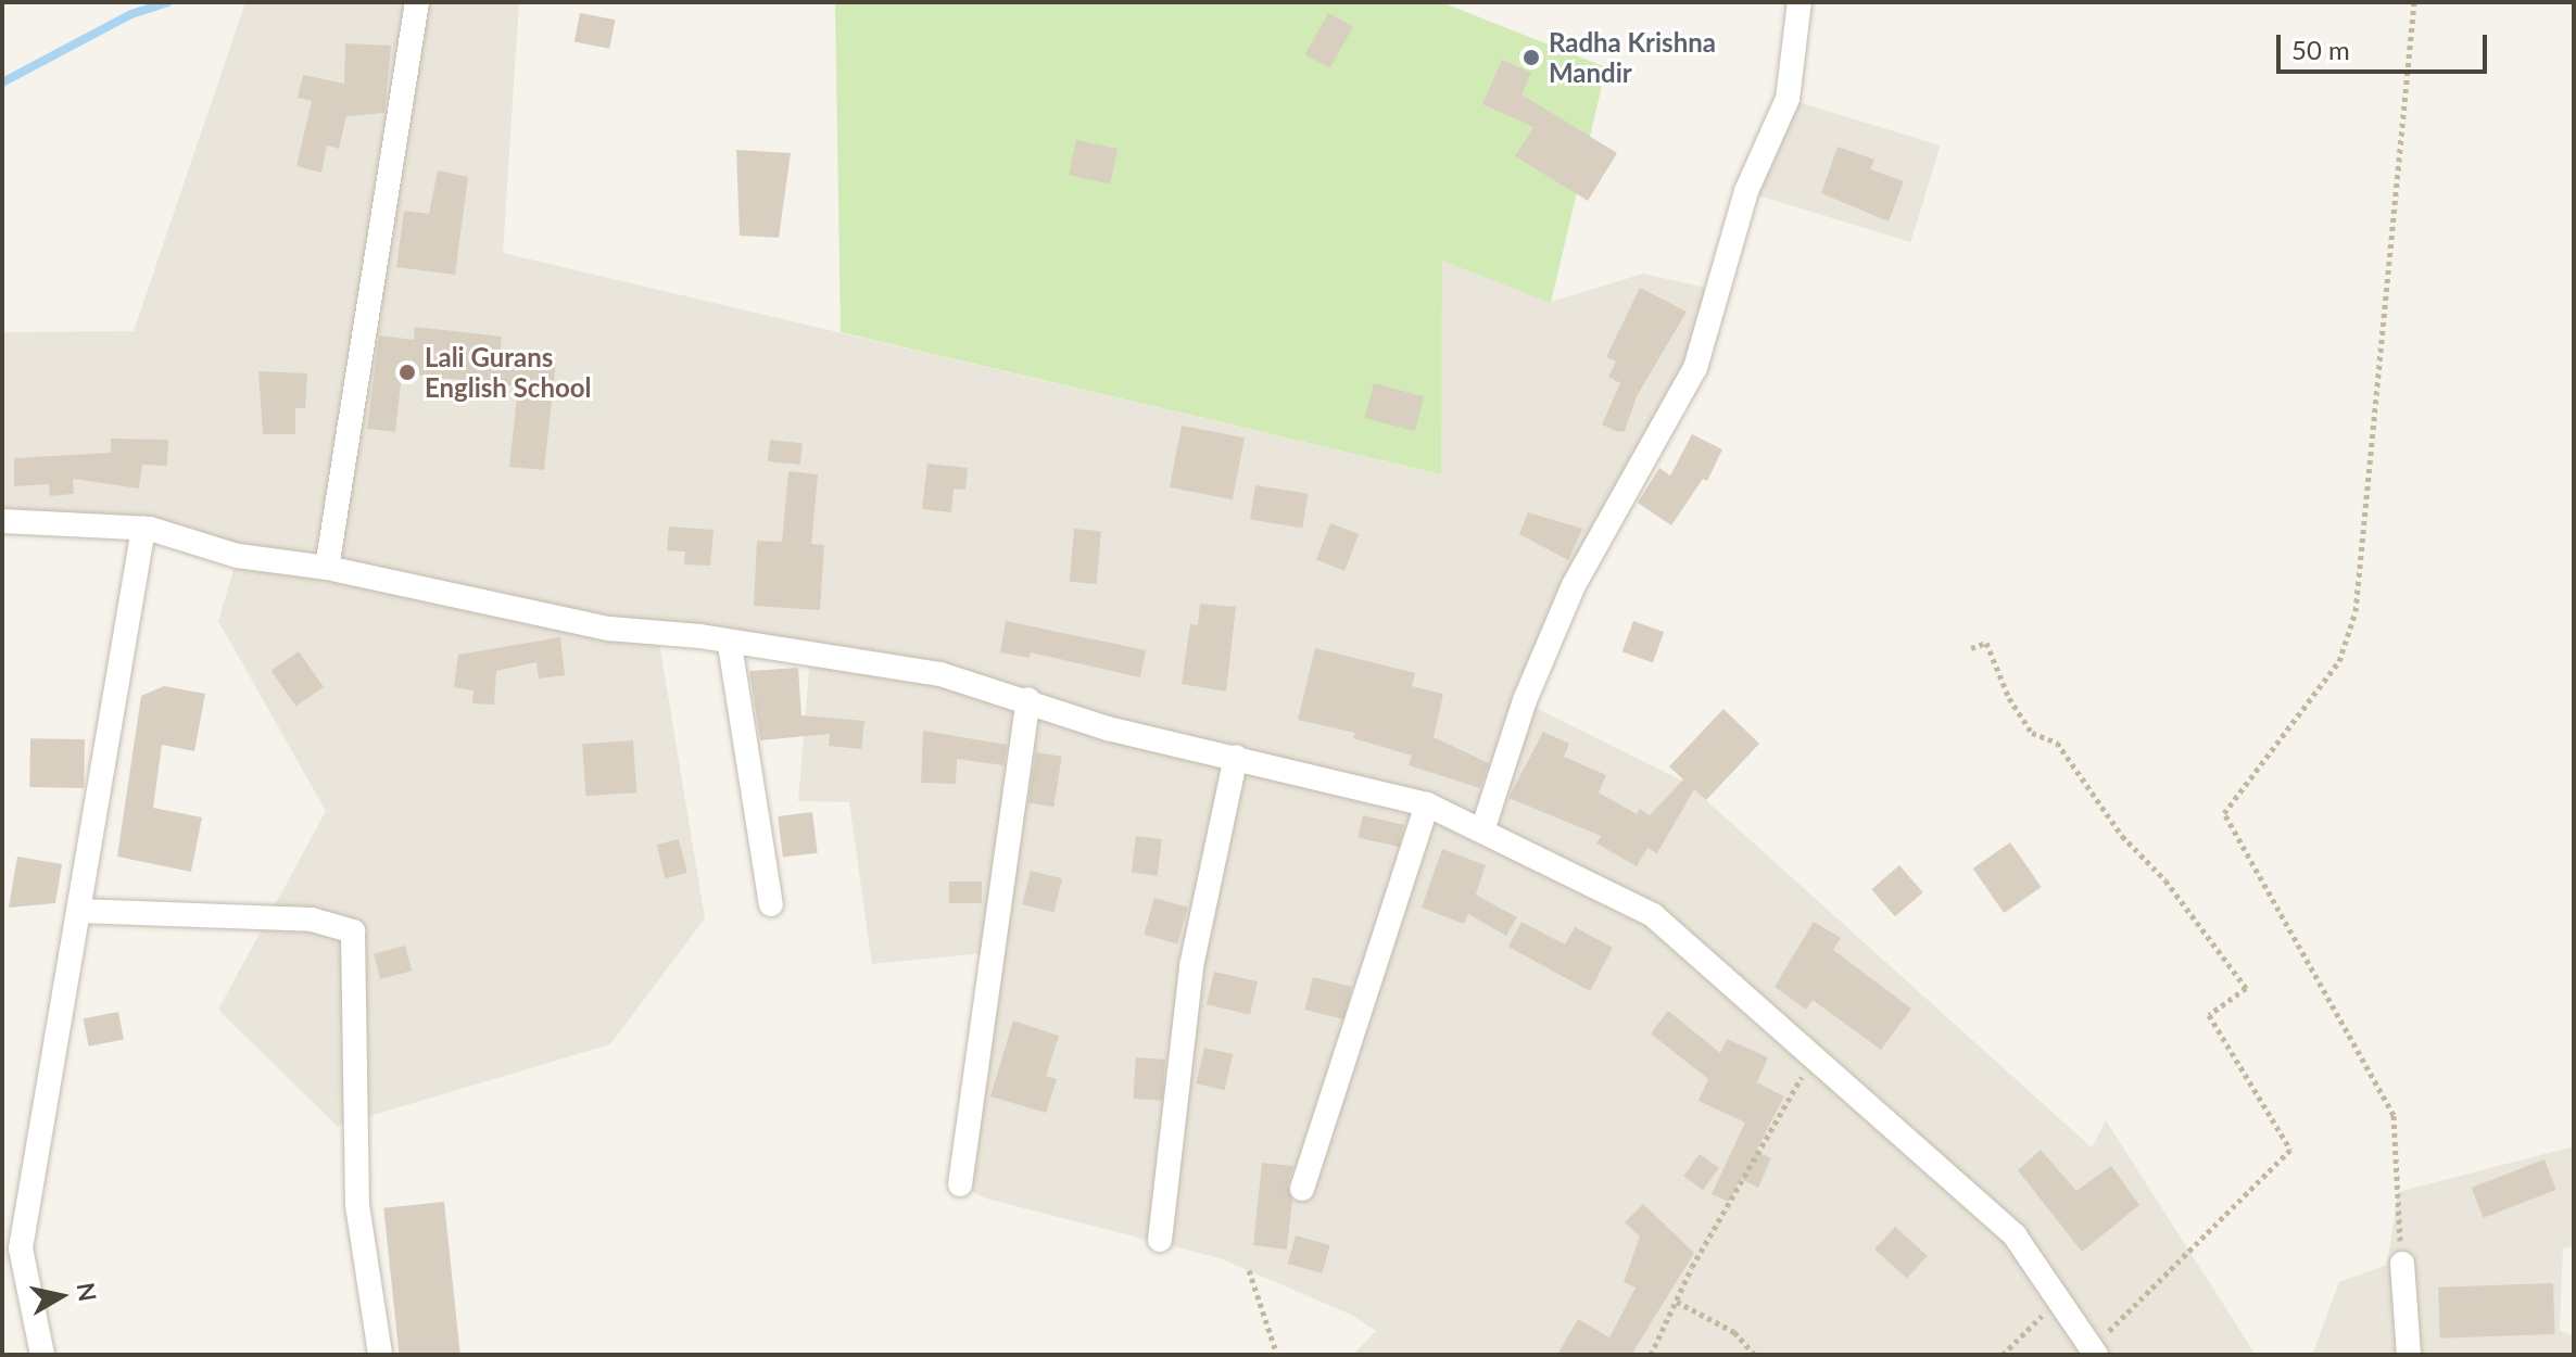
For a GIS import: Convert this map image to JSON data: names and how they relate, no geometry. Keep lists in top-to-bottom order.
{
  "places": ["Radha Krishna Mandir", "Lali Gurans English School"],
  "scale_bar": "50 m",
  "north": "right"
}
